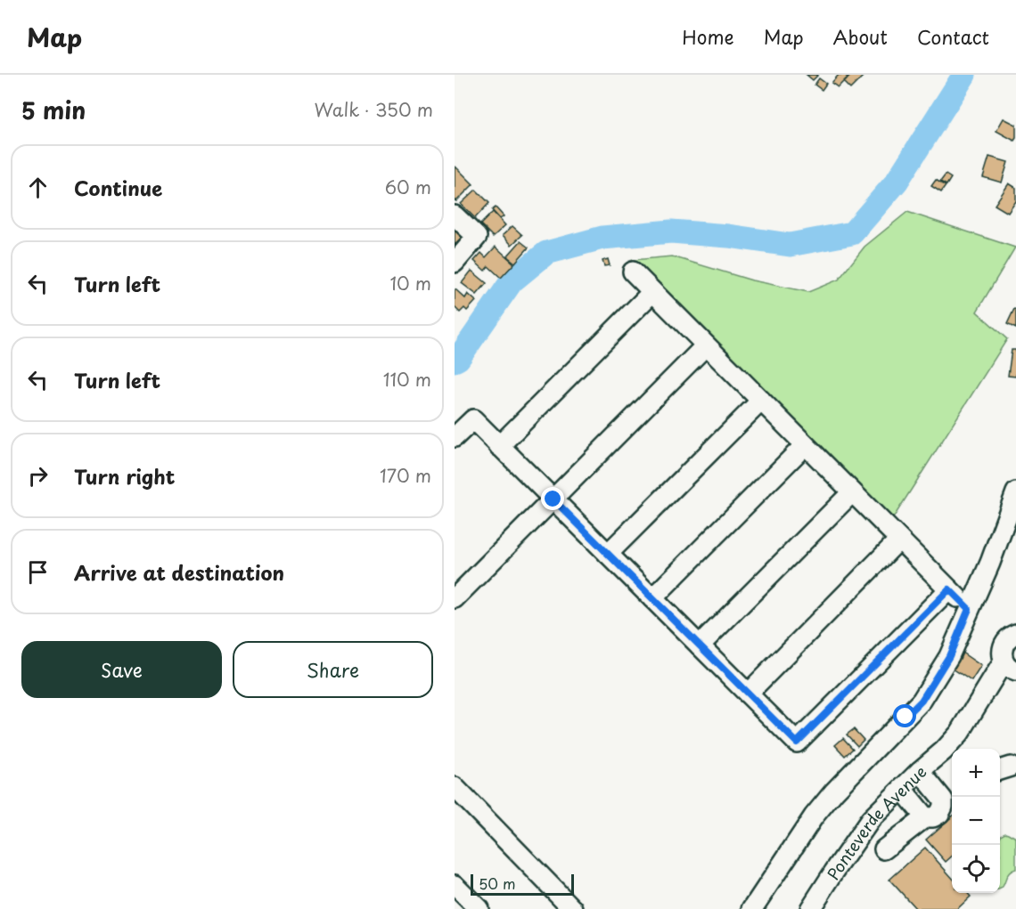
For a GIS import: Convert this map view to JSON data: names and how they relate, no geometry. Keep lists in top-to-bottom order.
{
  "streets": {
    "street": ["Ponteverde Avenue"]
  },
  "scale_bar": "50 m",
  "page": {
    "header": "Map",
    "nav": [
      "Home",
      "Map",
      "About",
      "Contact"
    ],
    "heading": ["5 min", "Walk · 350 m"],
    "list": [
      ["Continue", "60 m"],
      ["Turn left", "10 m"],
      ["Turn left", "110 m"],
      ["Turn right", "170 m"],
      "Arrive at destination"
    ],
    "buttons": ["Save", "Share"],
    "map_buttons": ["+", "−"],
    "scale": "50 m"
  }
}
